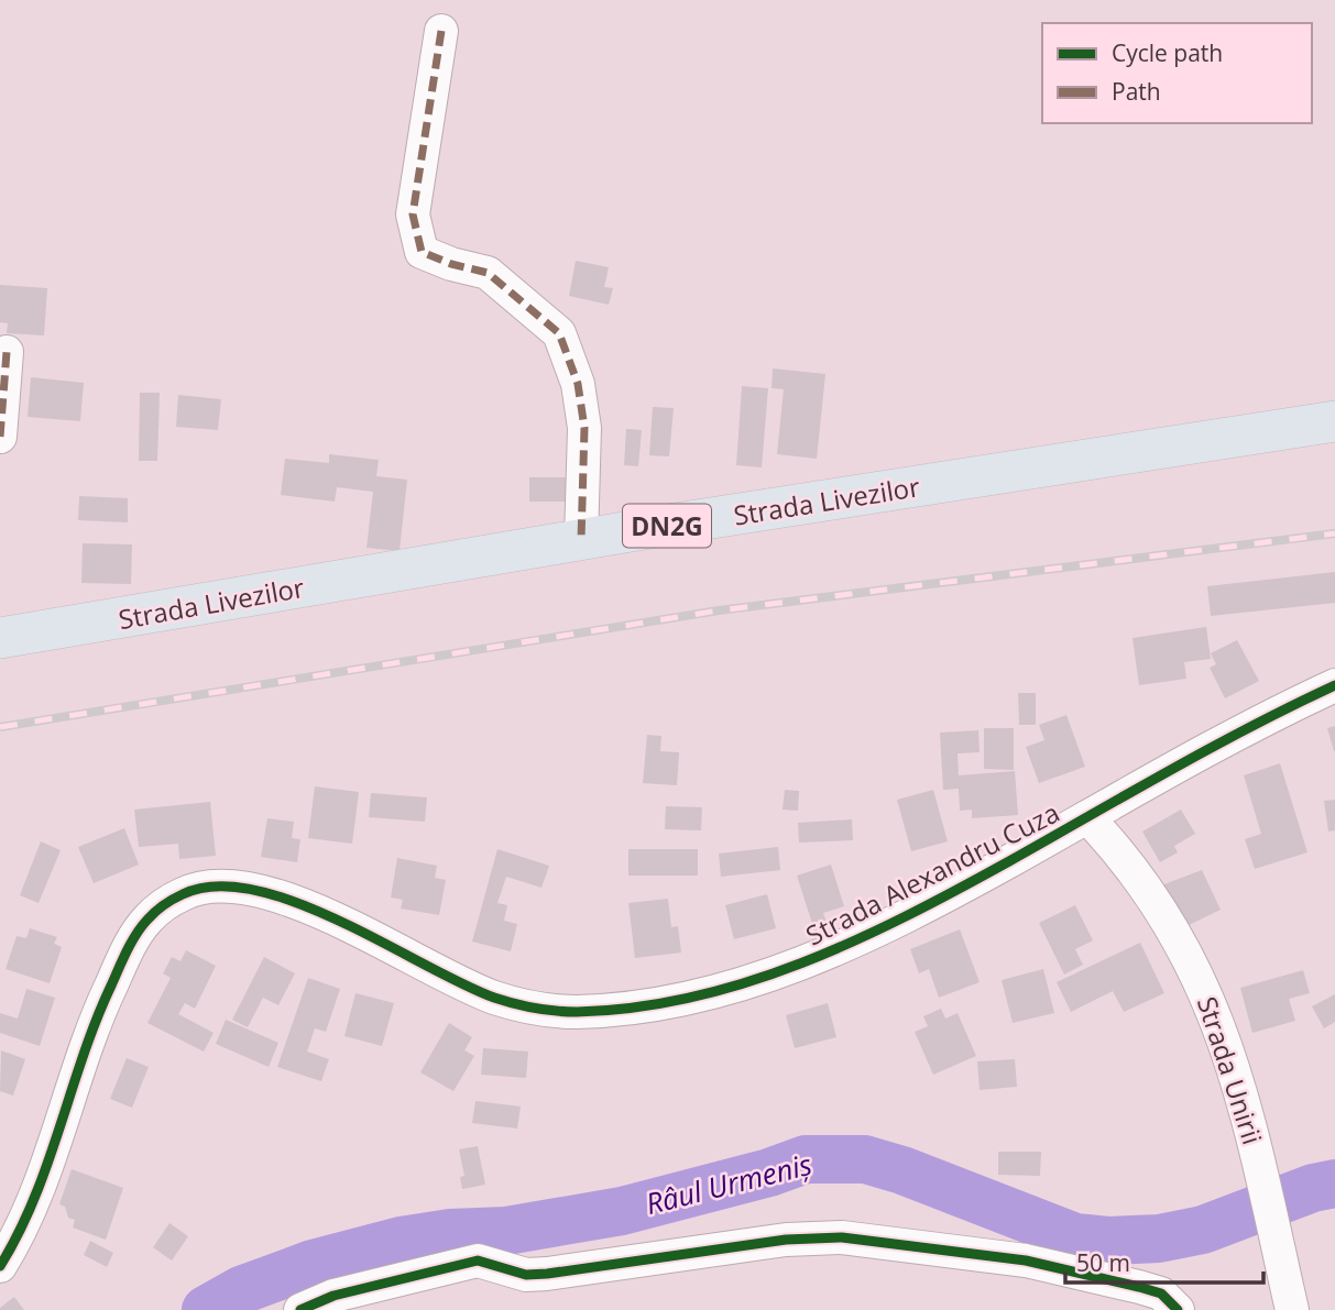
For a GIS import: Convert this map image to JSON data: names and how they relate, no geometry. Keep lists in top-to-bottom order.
{
  "streets": {
    "main road": ["Strada Livezilor", "DN2G"],
    "street": ["Strada Alexandru Cuza", "Strada Unirii"]
  },
  "crossings": [
    ["Strada Alexandru Cuza", "Strada Unirii"]
  ],
  "water": ["Râul Urmeniș"],
  "legend": ["Cycle path", "Path"],
  "scale_bar": "50 m"
}
